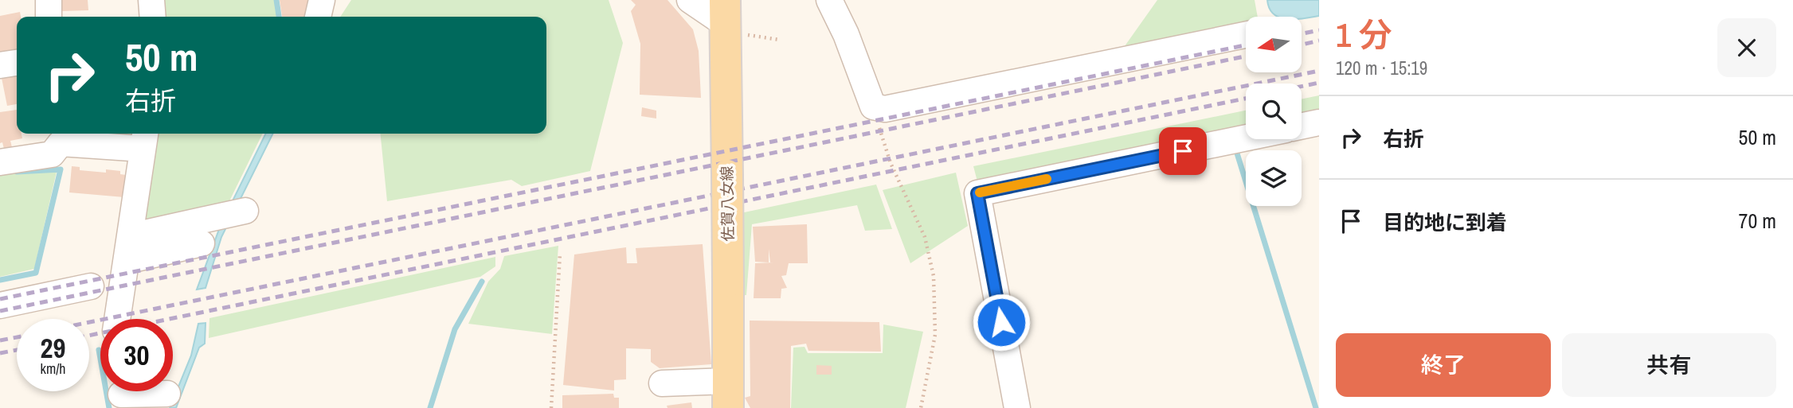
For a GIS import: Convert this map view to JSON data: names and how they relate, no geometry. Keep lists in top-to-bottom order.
{
  "streets": {
    "main road": ["佐賀八女線"]
  },
  "north": "left",
  "page": {
    "heading": ["1 分", "120 m · 15:19"],
    "turn": ["50 m", "右折"],
    "list": [
      {
        "name": "右折",
        "value": "50 m"
      },
      {
        "name": "目的地に到着",
        "value": "70 m"
      }
    ],
    "speed": "29 km/h",
    "limit": "30",
    "buttons": ["終了", "共有"]
  }
}
